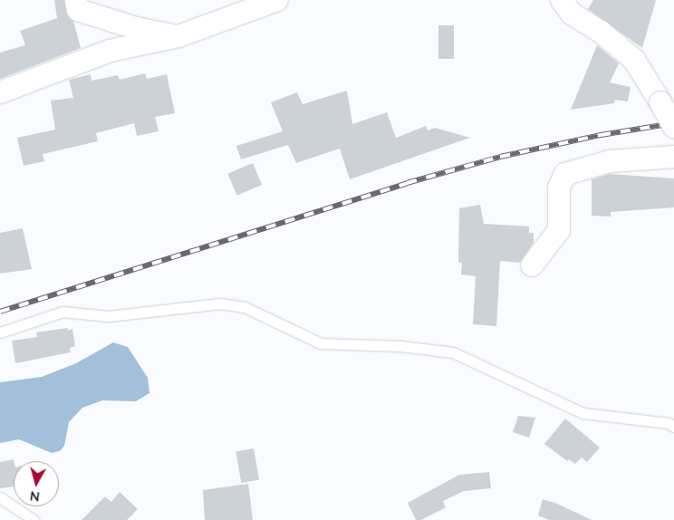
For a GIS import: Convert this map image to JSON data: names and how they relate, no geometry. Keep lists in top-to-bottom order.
{
  "north": "bottom"
}
